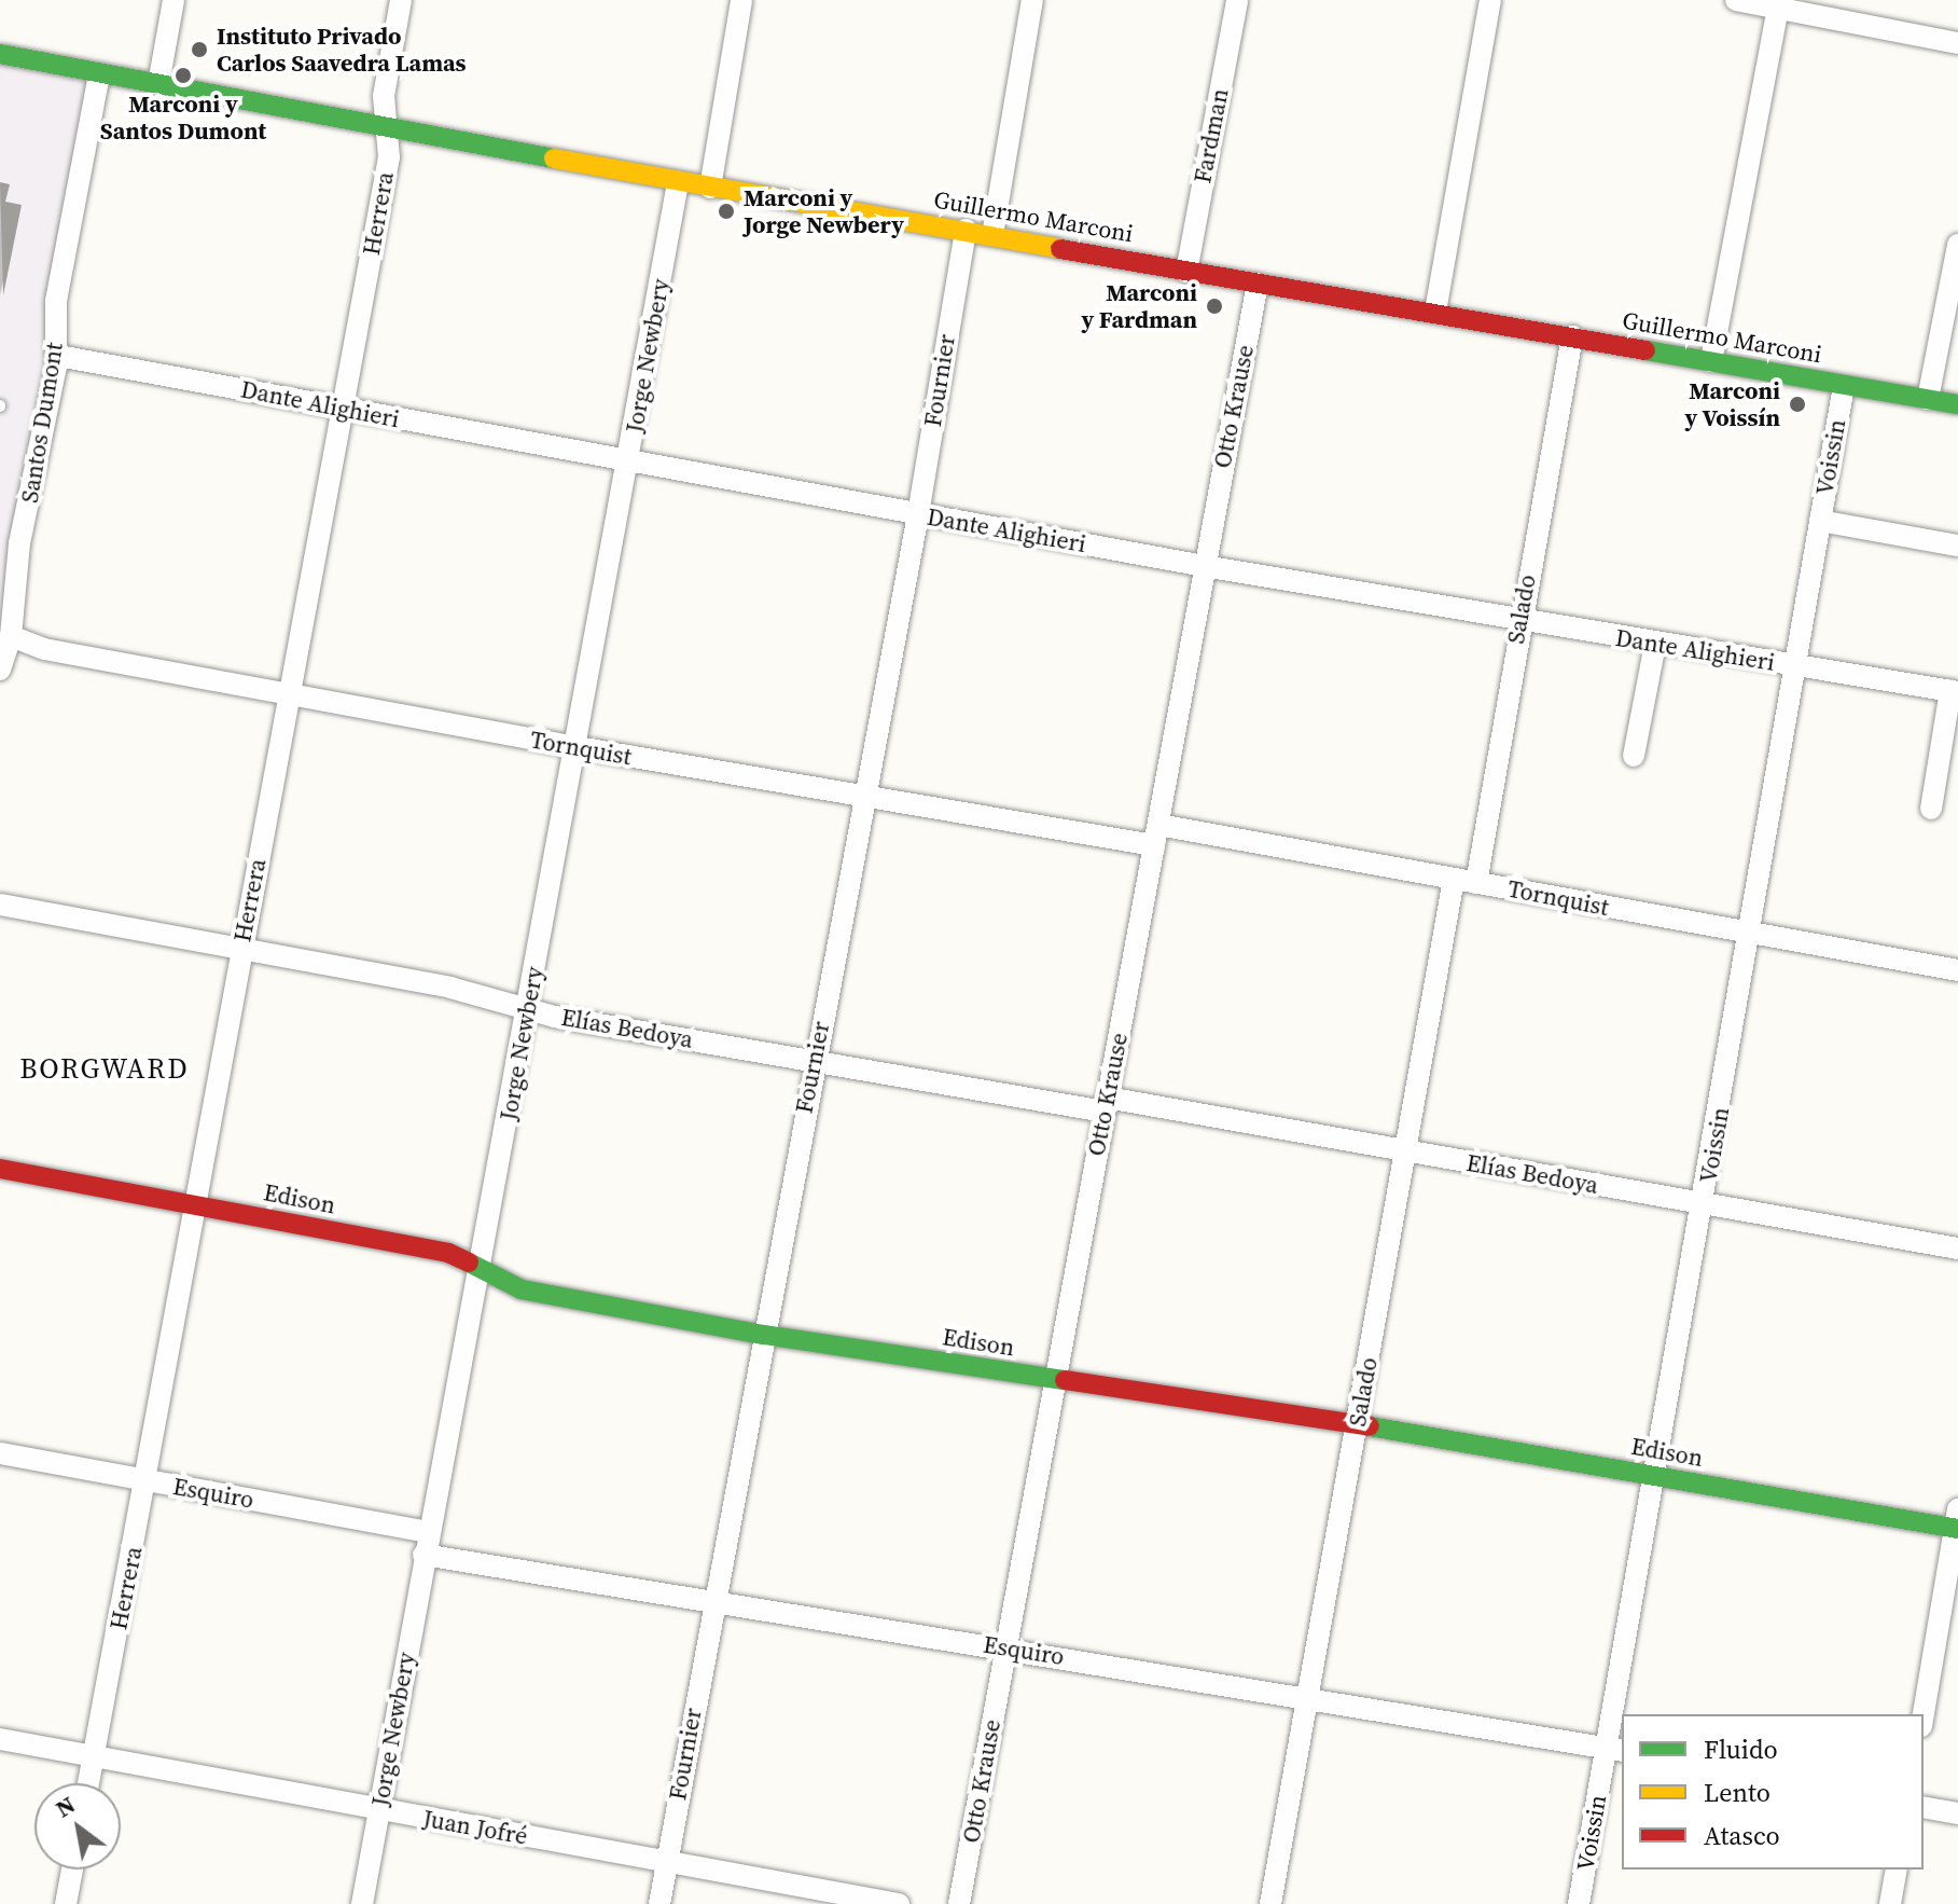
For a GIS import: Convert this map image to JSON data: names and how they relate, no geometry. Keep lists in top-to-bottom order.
{
  "streets": {
    "street": [
      "Fardman",
      "Herrera",
      "Guillermo Marconi",
      "Jorge Newbery",
      "Fournier",
      "Dante Alighieri",
      "Otto Krause",
      "Santos Dumont",
      "Voissin",
      "Salado",
      "Tornquist",
      "Elías Bedoya",
      "Edison",
      "Esquiro",
      "Juan Jofré"
    ]
  },
  "crossings": [
    ["Fardman", "Guillermo Marconi"],
    ["Herrera", "Guillermo Marconi"],
    ["Herrera", "Dante Alighieri"],
    ["Herrera", "Tornquist"],
    ["Herrera", "Elías Bedoya"],
    ["Herrera", "Edison"],
    ["Herrera", "Esquiro"],
    ["Herrera", "Juan Jofré"],
    ["Guillermo Marconi", "Jorge Newbery"],
    ["Guillermo Marconi", "Fournier"],
    ["Guillermo Marconi", "Otto Krause"],
    ["Guillermo Marconi", "Santos Dumont"],
    ["Guillermo Marconi", "Voissin"],
    ["Guillermo Marconi", "Salado"],
    ["Jorge Newbery", "Dante Alighieri"],
    ["Jorge Newbery", "Tornquist"],
    ["Jorge Newbery", "Elías Bedoya"],
    ["Jorge Newbery", "Edison"],
    ["Jorge Newbery", "Esquiro"],
    ["Jorge Newbery", "Juan Jofré"],
    ["Fournier", "Dante Alighieri"],
    ["Fournier", "Tornquist"],
    ["Fournier", "Elías Bedoya"],
    ["Fournier", "Edison"],
    ["Fournier", "Esquiro"],
    ["Fournier", "Juan Jofré"],
    ["Dante Alighieri", "Otto Krause"],
    ["Dante Alighieri", "Santos Dumont"],
    ["Dante Alighieri", "Voissin"],
    ["Dante Alighieri", "Salado"],
    ["Otto Krause", "Tornquist"],
    ["Otto Krause", "Elías Bedoya"],
    ["Otto Krause", "Edison"],
    ["Otto Krause", "Esquiro"],
    ["Santos Dumont", "Tornquist"],
    ["Voissin", "Tornquist"],
    ["Voissin", "Elías Bedoya"],
    ["Voissin", "Edison"],
    ["Voissin", "Esquiro"],
    ["Salado", "Tornquist"],
    ["Salado", "Elías Bedoya"],
    ["Salado", "Edison"],
    ["Salado", "Esquiro"]
  ],
  "districts": ["BORGWARD"],
  "places": [
    "Instituto Privado Carlos Saavedra Lamas",
    "Marconi y Santos Dumont",
    "Marconi y Jorge Newbery",
    "Marconi y Fardman",
    "Marconi y Voissín"
  ],
  "legend": ["Fluido", "Lento", "Atasco"],
  "north": "top left"
}
